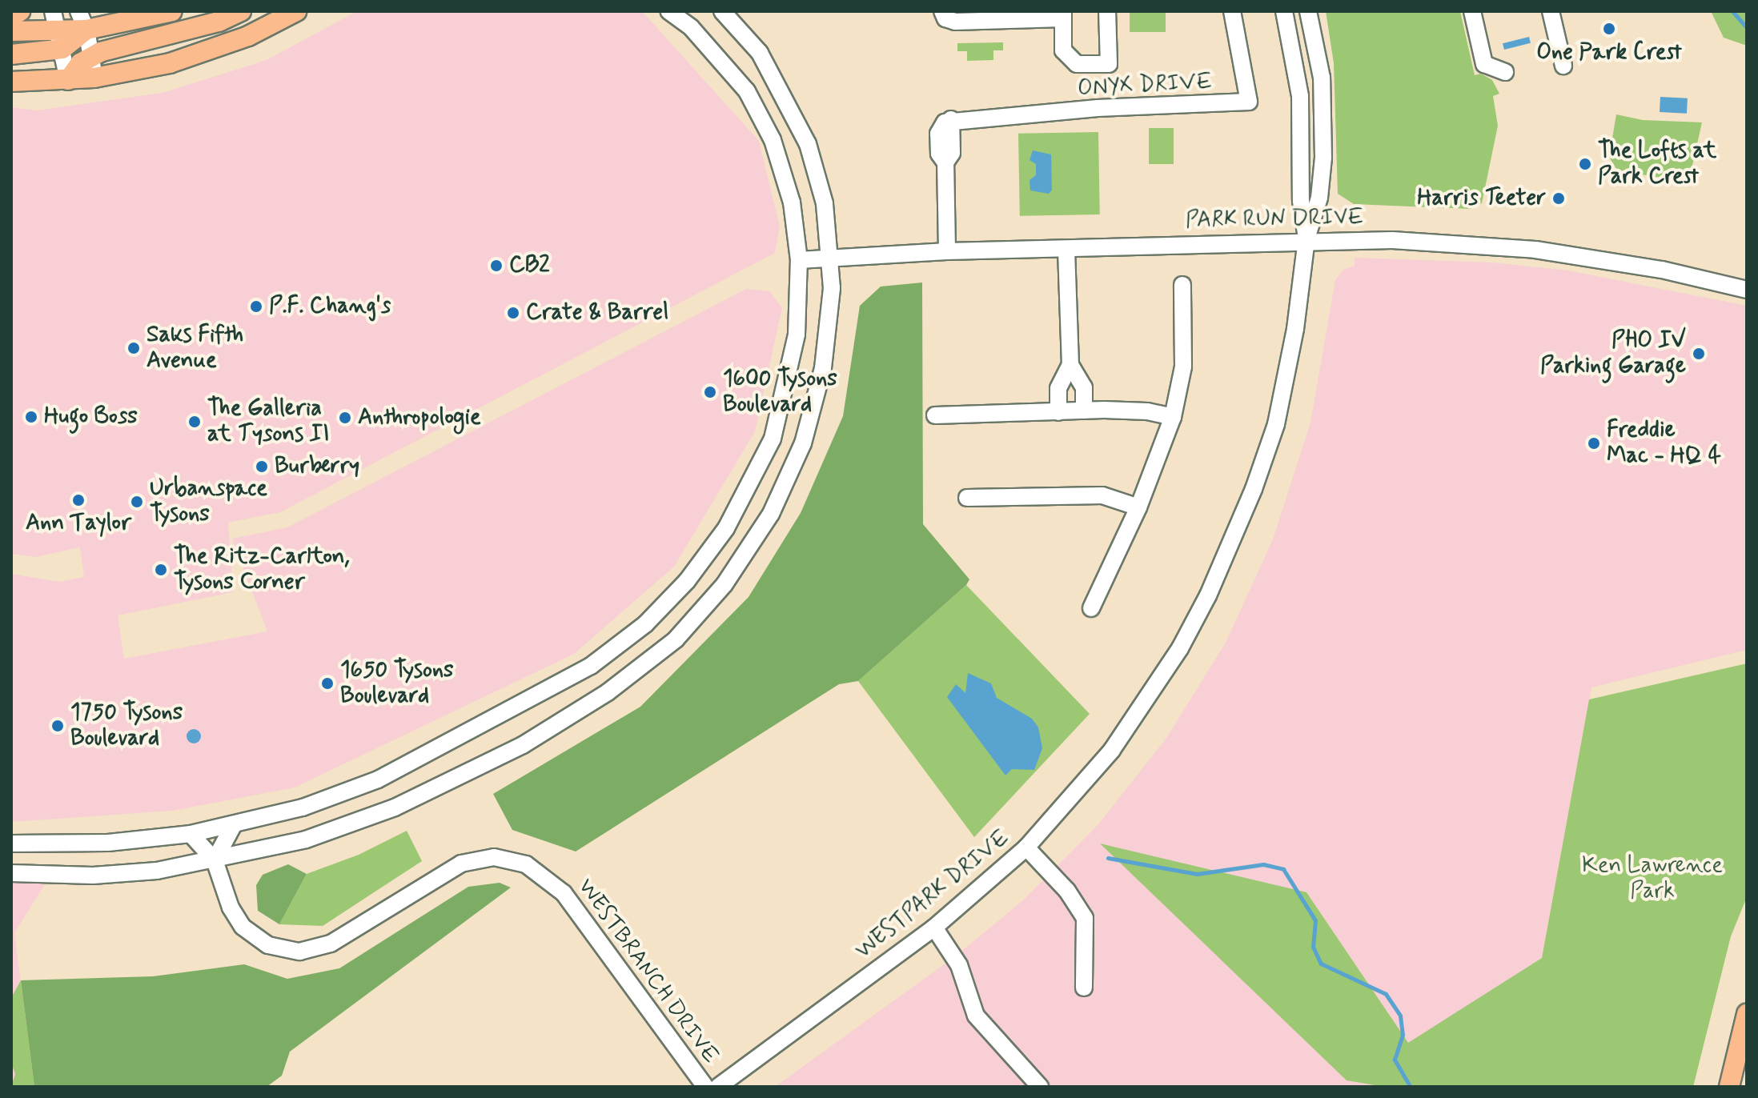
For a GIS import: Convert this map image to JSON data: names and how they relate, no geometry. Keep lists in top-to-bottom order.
{
  "streets": {
    "street": [
      "ONYX DRIVE",
      "PARK RUN DRIVE",
      "WESTPARK DRIVE",
      "WESTBRANCH DRIVE"
    ]
  },
  "crossings": [
    ["ONYX DRIVE", "PARK RUN DRIVE"],
    ["PARK RUN DRIVE", "WESTPARK DRIVE"]
  ],
  "parks": ["Ken Lawrence Park"],
  "places": [
    "One Park Crest",
    "The Lofts at Park Crest",
    "Harris Teeter",
    "CB2",
    "P.F. Chang's",
    "Crate & Barrel",
    "Saks Fifth Avenue",
    "PHO IV Parking Garage",
    "1600 Tysons Boulevard",
    "Hugo Boss",
    "Anthropologie",
    "The Galleria at Tysons II",
    "Freddie Mac - HQ 4",
    "Burberry",
    "Ann Taylor",
    "Urbanspace Tysons",
    "The Ritz-Carlton, Tysons Corner",
    "1650 Tysons Boulevard",
    "1750 Tysons Boulevard"
  ]
}
